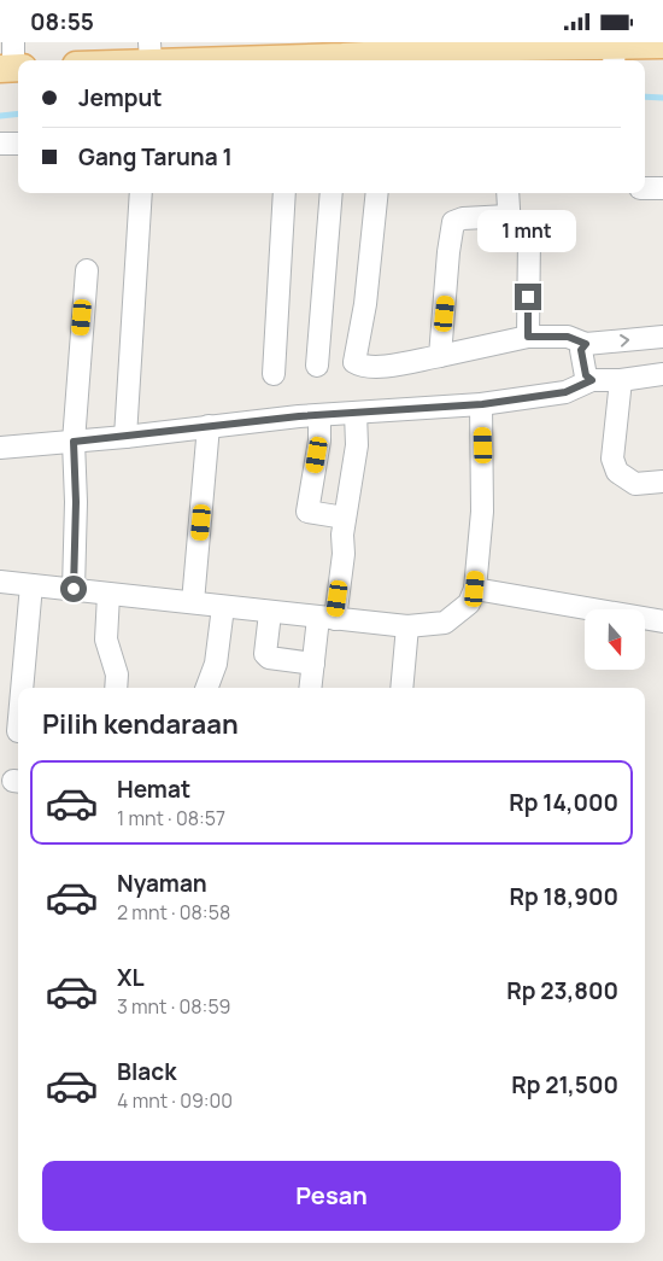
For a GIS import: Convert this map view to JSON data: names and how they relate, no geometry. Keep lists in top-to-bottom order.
{
  "north": "bottom",
  "page": {
    "status": "08:55",
    "banner": ["Jemput", "Gang Taruna 1"],
    "bubble": "1 mnt",
    "heading": "Pilih kendaraan",
    "list": [
      {
        "name": "Hemat",
        "note": "1 mnt · 08:57",
        "value": "Rp 14,000"
      },
      {
        "name": "Nyaman",
        "note": "2 mnt · 08:58",
        "value": "Rp 18,900"
      },
      {
        "name": "XL",
        "note": "3 mnt · 08:59",
        "value": "Rp 23,800"
      },
      {
        "name": "Black",
        "note": "4 mnt · 09:00",
        "value": "Rp 21,500"
      }
    ],
    "buttons": "Pesan"
  }
}
